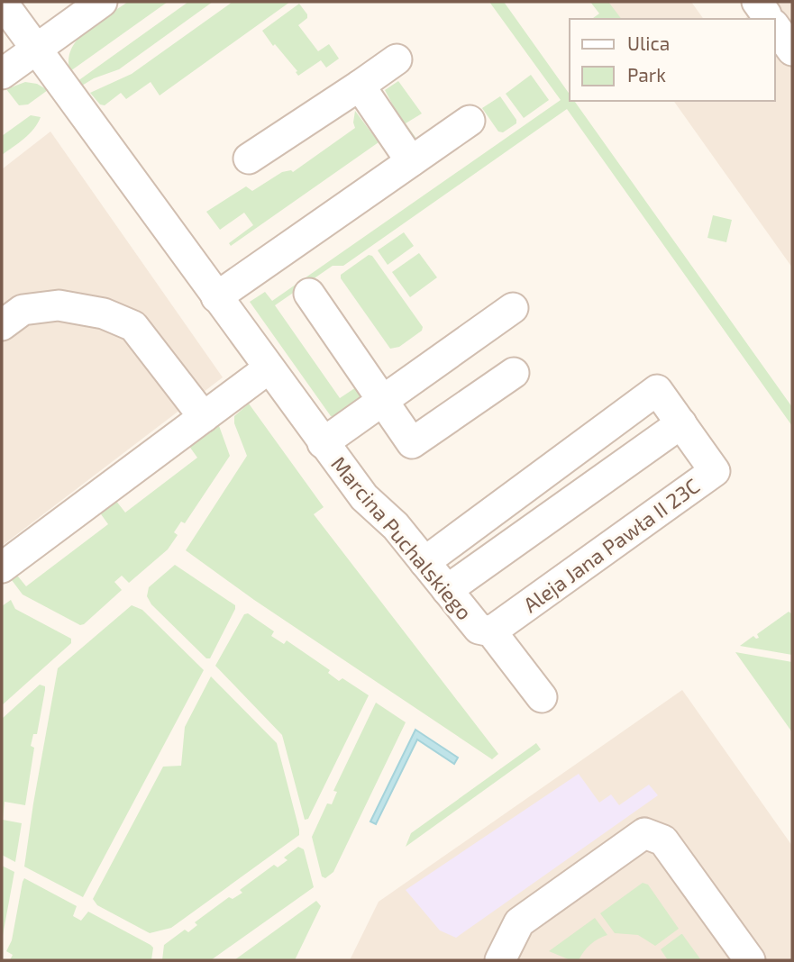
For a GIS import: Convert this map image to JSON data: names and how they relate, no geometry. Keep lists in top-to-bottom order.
{
  "streets": {
    "street": ["Marcina Puchalskiego", "Aleja Jana Pawła II 23C"]
  },
  "crossings": [
    ["Marcina Puchalskiego", "Aleja Jana Pawła II 23C"]
  ],
  "legend": ["Ulica", "Park"]
}
